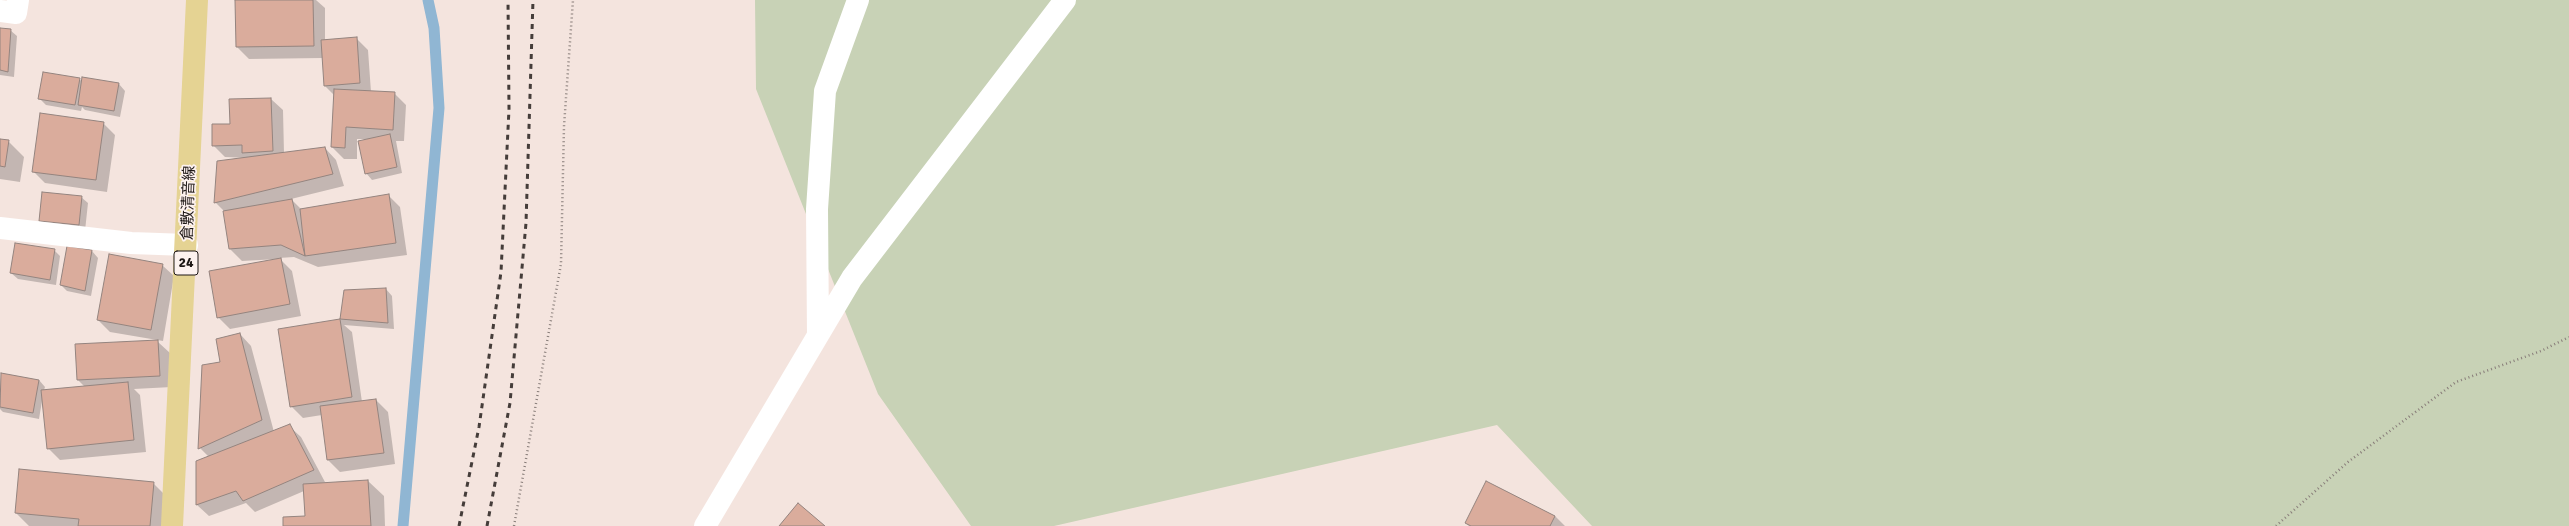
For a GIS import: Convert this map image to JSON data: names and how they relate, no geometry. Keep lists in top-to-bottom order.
{
  "streets": {
    "main road": ["倉敷清音線", "24"]
  }
}
